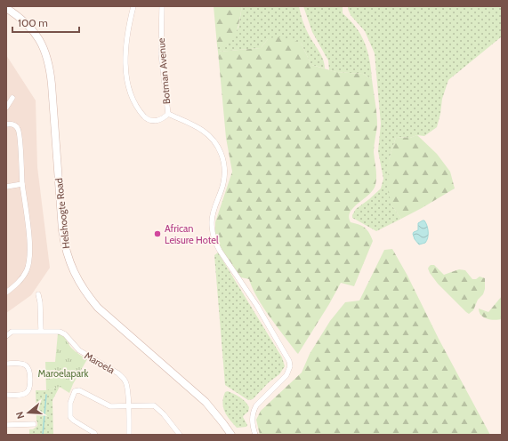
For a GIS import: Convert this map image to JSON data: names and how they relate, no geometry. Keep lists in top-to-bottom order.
{
  "streets": {
    "main road": ["Helshoogte Road"],
    "street": ["Botman Avenue", "Maroela"]
  },
  "parks": ["Maroelapark"],
  "places": ["African Leisure Hotel"],
  "scale_bar": "100 m",
  "north": "left"
}
